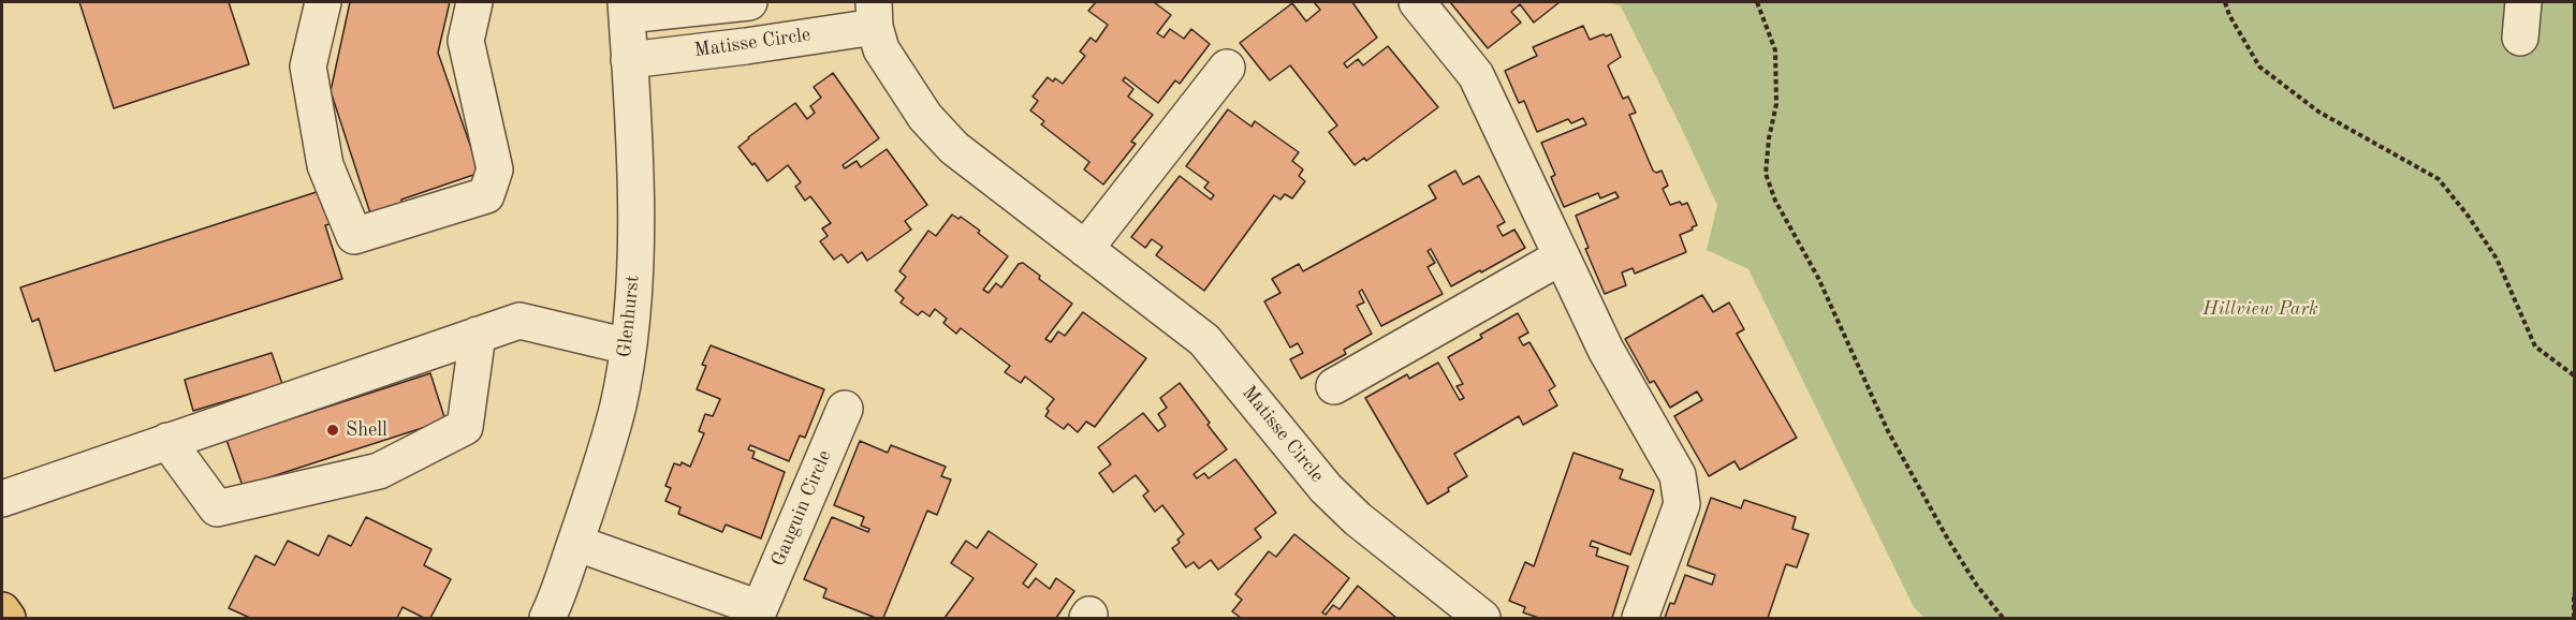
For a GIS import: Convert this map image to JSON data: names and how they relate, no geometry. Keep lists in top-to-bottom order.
{
  "streets": {
    "street": ["Matisse Circle", "Glenhurst", "Gauguin Circle"]
  },
  "crossings": [
    ["Matisse Circle", "Glenhurst"],
    ["Glenhurst", "Gauguin Circle"]
  ],
  "parks": ["Hillview Park"],
  "places": ["Shell"]
}
